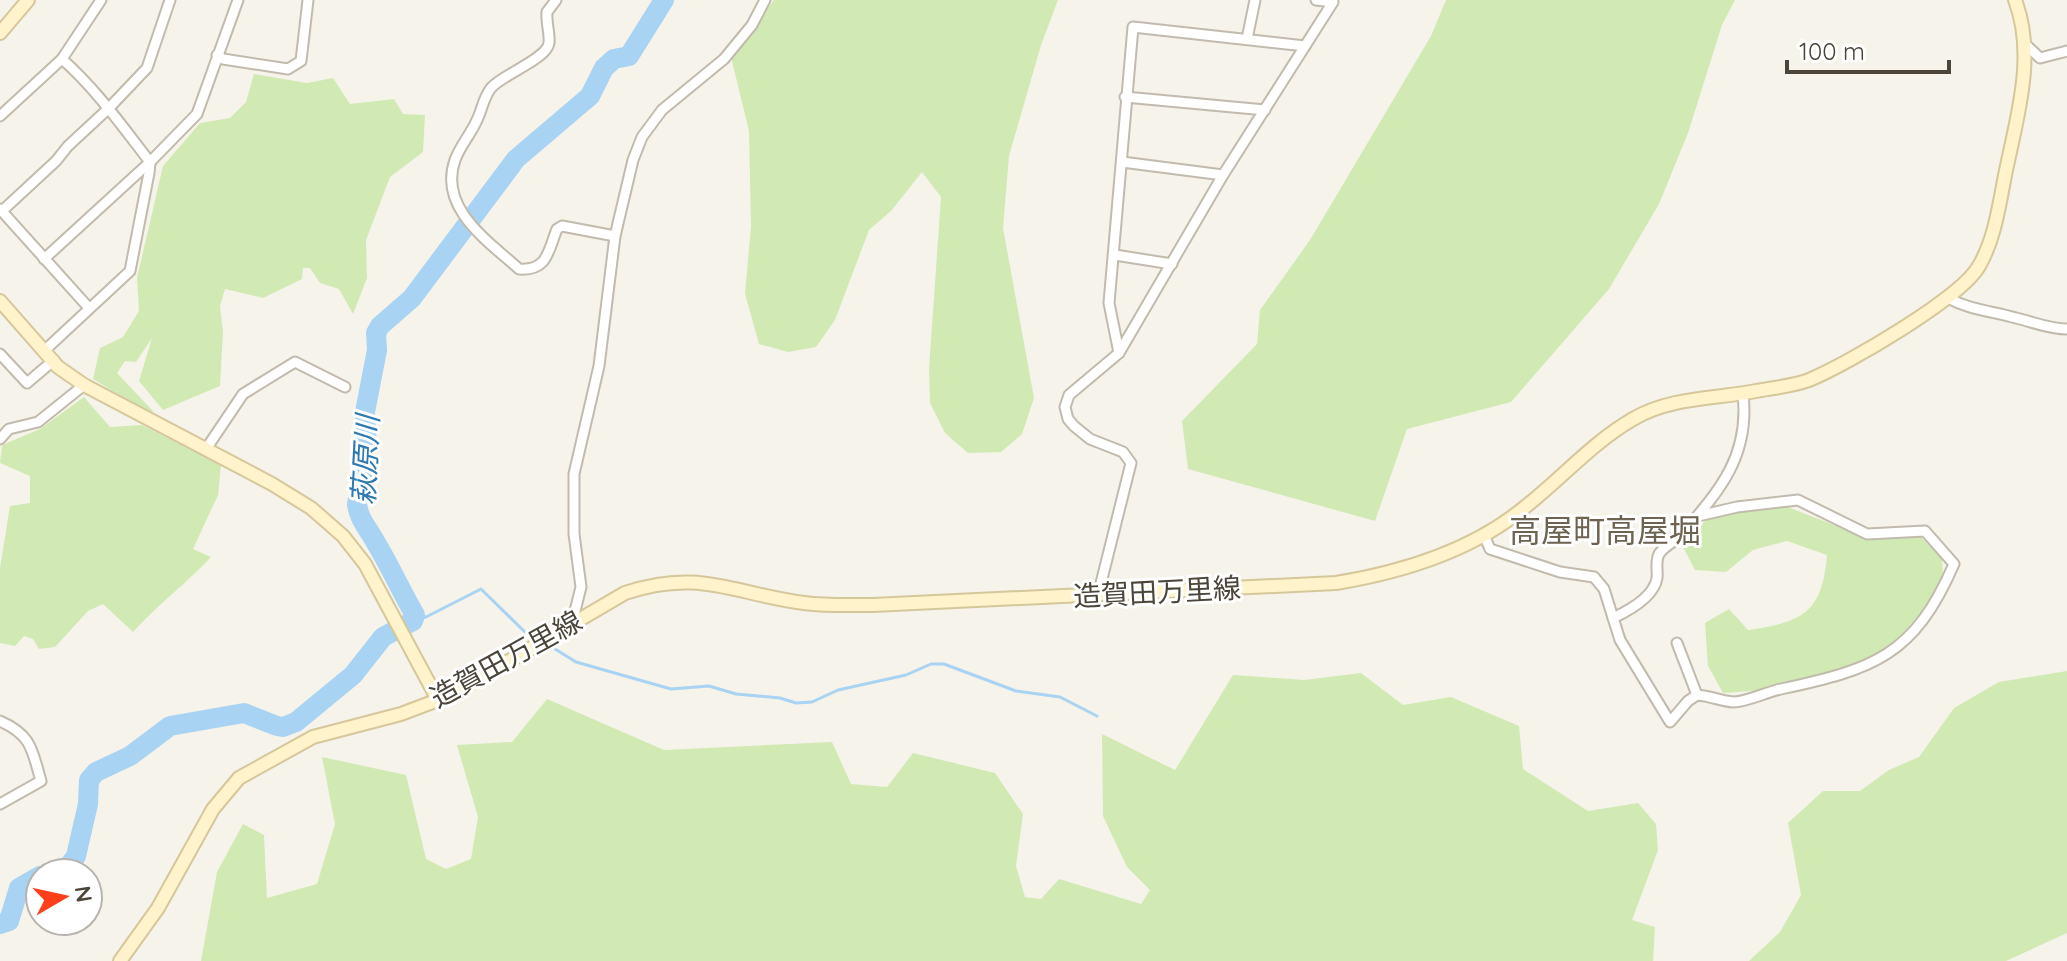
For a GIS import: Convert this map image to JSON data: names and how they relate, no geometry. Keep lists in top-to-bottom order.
{
  "streets": {
    "main road": ["造賀田万里線"]
  },
  "districts": ["高屋町高屋堀"],
  "water": ["萩原川"],
  "scale_bar": "100 m",
  "north": "right"
}
